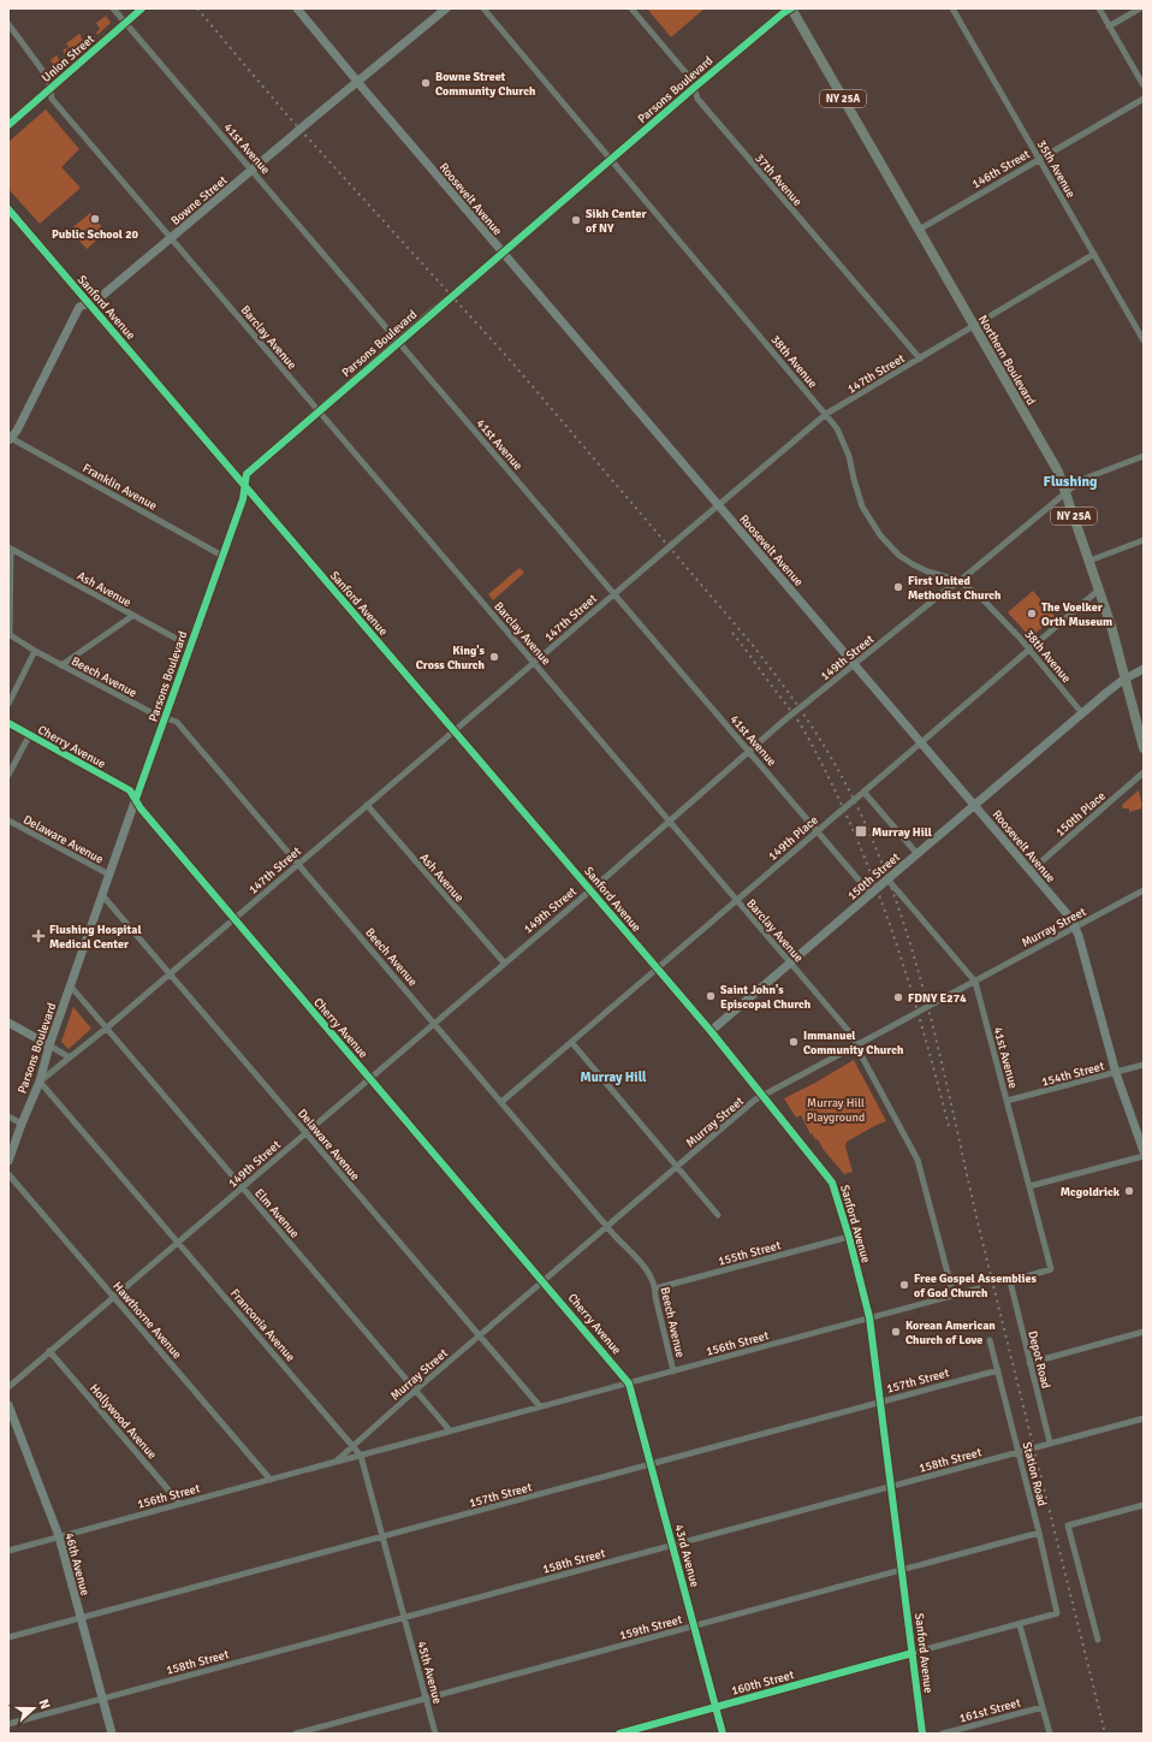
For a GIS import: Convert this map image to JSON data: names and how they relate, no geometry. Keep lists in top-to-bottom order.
{
  "streets": {
    "main road": ["NY 25A", "Northern Boulevard"],
    "street": [
      "Union Street",
      "Parsons Boulevard",
      "41st Avenue",
      "146th Street",
      "35th Avenue",
      "37th Avenue",
      "Roosevelt Avenue",
      "Bowne Street",
      "Sanford Avenue",
      "Barclay Avenue",
      "38th Avenue",
      "147th Street",
      "Franklin Avenue",
      "Ash Avenue",
      "149th Street",
      "Beech Avenue",
      "Cherry Avenue",
      "150th Place",
      "149th Place",
      "Delaware Avenue",
      "150th Street",
      "Murray Street",
      "154th Street",
      "Elm Avenue",
      "155th Street",
      "Hawthorne Avenue",
      "Franconia Avenue",
      "156th Street",
      "Depot Road",
      "157th Street",
      "Hollywood Avenue",
      "158th Street",
      "Station Road",
      "43rd Avenue",
      "46th Avenue",
      "159th Street",
      "45th Avenue",
      "160th Street",
      "161st Street"
    ]
  },
  "crossings": [
    ["Union Street", "41st Avenue"],
    ["Union Street", "Barclay Avenue"],
    ["Parsons Boulevard", "41st Avenue"],
    ["Parsons Boulevard", "37th Avenue"],
    ["Parsons Boulevard", "Roosevelt Avenue"],
    ["Parsons Boulevard", "Sanford Avenue"],
    ["Parsons Boulevard", "Barclay Avenue"],
    ["Parsons Boulevard", "Northern Boulevard"],
    ["Parsons Boulevard", "38th Avenue"],
    ["Parsons Boulevard", "147th Street"],
    ["Parsons Boulevard", "Franklin Avenue"],
    ["Parsons Boulevard", "Ash Avenue"],
    ["Parsons Boulevard", "Beech Avenue"],
    ["Parsons Boulevard", "Cherry Avenue"],
    ["Parsons Boulevard", "Delaware Avenue"],
    ["Parsons Boulevard", "Elm Avenue"],
    ["Parsons Boulevard", "Franconia Avenue"],
    ["41st Avenue", "Bowne Street"],
    ["41st Avenue", "147th Street"],
    ["41st Avenue", "149th Street"],
    ["41st Avenue", "149th Place"],
    ["41st Avenue", "150th Street"],
    ["41st Avenue", "Murray Street"],
    ["41st Avenue", "154th Street"],
    ["41st Avenue", "Depot Road"],
    ["146th Street", "35th Avenue"],
    ["146th Street", "Northern Boulevard"],
    ["35th Avenue", "147th Street"],
    ["37th Avenue", "147th Street"],
    ["Roosevelt Avenue", "Bowne Street"],
    ["Roosevelt Avenue", "147th Street"],
    ["Roosevelt Avenue", "149th Street"],
    ["Roosevelt Avenue", "150th Place"],
    ["Roosevelt Avenue", "149th Place"],
    ["Roosevelt Avenue", "150th Street"],
    ["Roosevelt Avenue", "Murray Street"],
    ["Roosevelt Avenue", "154th Street"],
    ["Bowne Street", "Sanford Avenue"],
    ["Bowne Street", "Barclay Avenue"],
    ["Bowne Street", "Franklin Avenue"],
    ["Sanford Avenue", "147th Street"],
    ["Sanford Avenue", "149th Street"],
    ["Sanford Avenue", "149th Place"],
    ["Sanford Avenue", "150th Street"],
    ["Sanford Avenue", "Murray Street"],
    ["Sanford Avenue", "155th Street"],
    ["Sanford Avenue", "156th Street"],
    ["Sanford Avenue", "157th Street"],
    ["Sanford Avenue", "158th Street"],
    ["Sanford Avenue", "159th Street"],
    ["Sanford Avenue", "160th Street"],
    ["Barclay Avenue", "147th Street"],
    ["Barclay Avenue", "149th Street"],
    ["Barclay Avenue", "149th Place"],
    ["Barclay Avenue", "150th Street"],
    ["Barclay Avenue", "Murray Street"],
    ["Barclay Avenue", "156th Street"],
    ["Northern Boulevard", "147th Street"],
    ["Northern Boulevard", "149th Street"],
    ["Northern Boulevard", "149th Place"],
    ["Northern Boulevard", "150th Street"],
    ["38th Avenue", "147th Street"],
    ["38th Avenue", "149th Street"],
    ["38th Avenue", "149th Place"],
    ["38th Avenue", "150th Street"],
    ["147th Street", "Ash Avenue"],
    ["147th Street", "Beech Avenue"],
    ["147th Street", "Cherry Avenue"],
    ["147th Street", "Delaware Avenue"],
    ["147th Street", "Elm Avenue"],
    ["147th Street", "Franconia Avenue"],
    ["Ash Avenue", "149th Street"],
    ["149th Street", "Beech Avenue"],
    ["149th Street", "Cherry Avenue"],
    ["149th Street", "Delaware Avenue"],
    ["149th Street", "Elm Avenue"],
    ["149th Street", "Hawthorne Avenue"],
    ["149th Street", "Franconia Avenue"],
    ["149th Street", "Hollywood Avenue"],
    ["Beech Avenue", "149th Place"],
    ["Beech Avenue", "Murray Street"],
    ["Beech Avenue", "155th Street"],
    ["Beech Avenue", "156th Street"],
    ["Cherry Avenue", "Murray Street"],
    ["Cherry Avenue", "156th Street"],
    ["Cherry Avenue", "43rd Avenue"],
    ["Delaware Avenue", "Murray Street"],
    ["Delaware Avenue", "156th Street"],
    ["Murray Street", "Elm Avenue"],
    ["Murray Street", "Franconia Avenue"],
    ["Murray Street", "156th Street"],
    ["Elm Avenue", "156th Street"],
    ["Hawthorne Avenue", "156th Street"],
    ["Franconia Avenue", "156th Street"],
    ["Franconia Avenue", "157th Street"],
    ["Franconia Avenue", "158th Street"],
    ["Franconia Avenue", "45th Avenue"],
    ["156th Street", "Hollywood Avenue"],
    ["156th Street", "43rd Avenue"],
    ["156th Street", "46th Avenue"],
    ["Depot Road", "158th Street"],
    ["157th Street", "Station Road"],
    ["157th Street", "43rd Avenue"],
    ["157th Street", "46th Avenue"],
    ["158th Street", "Station Road"],
    ["158th Street", "43rd Avenue"],
    ["158th Street", "46th Avenue"],
    ["158th Street", "45th Avenue"],
    ["Station Road", "159th Street"],
    ["Station Road", "160th Street"],
    ["43rd Avenue", "159th Street"],
    ["43rd Avenue", "160th Street"],
    ["159th Street", "45th Avenue"]
  ],
  "districts": ["Flushing", "Murray Hill"],
  "parks": ["Murray Hill Playground"],
  "places": {
    "other": [
      "Bowne Street Community Church",
      "Public School 20",
      "Sikh Center of NY",
      "First United Methodist Church",
      "The Voelker Orth Museum",
      "King's Cross Church",
      "Saint John's Episcopal Church",
      "FDNY E274",
      "Immanuel Community Church",
      "Mcgoldrick",
      "Free Gospel Assemblies of God Church",
      "Korean American Church of Love"
    ],
    "transit": ["Murray Hill"],
    "health": ["Flushing Hospital Medical Center"]
  },
  "north": "right"
}
